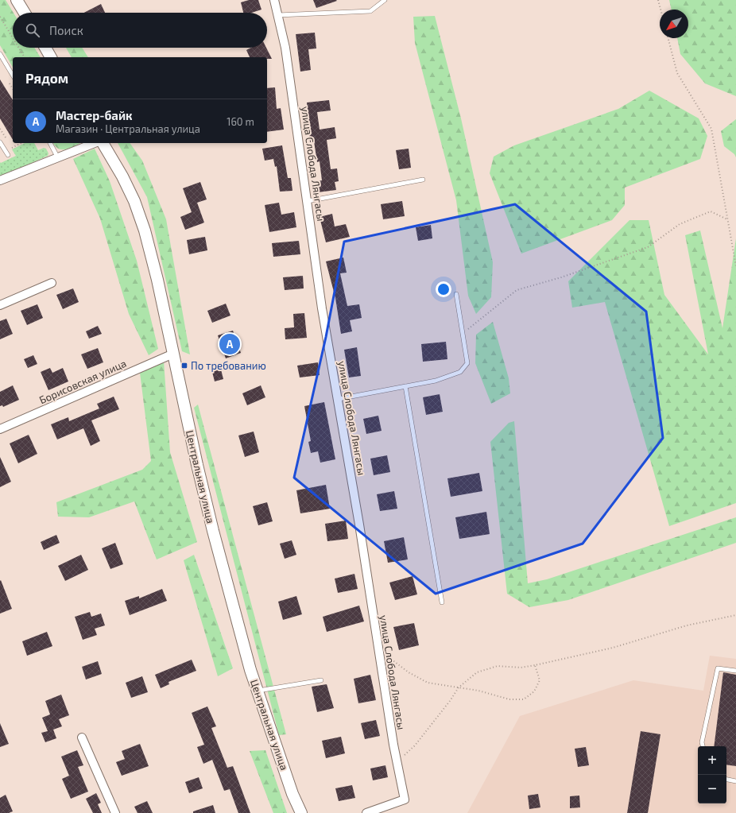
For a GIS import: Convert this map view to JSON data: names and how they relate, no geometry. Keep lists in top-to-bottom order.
{
  "streets": {
    "street": ["улица Слобода Лянгасы", "Борисовская улица", "Центральная улица"]
  },
  "crossings": [
    ["Борисовская улица", "Центральная улица"]
  ],
  "places": {
    "transit": ["По требованию"]
  },
  "north": "bottom left",
  "page": {
    "search": "Поиск",
    "heading": "Рядом",
    "list": [
      {
        "mark": "A",
        "name": "Мастер-байк",
        "note": "Магазин · Центральная улица",
        "value": "160 m"
      }
    ],
    "pins": "A",
    "map_buttons": ["+", "−"]
  }
}
